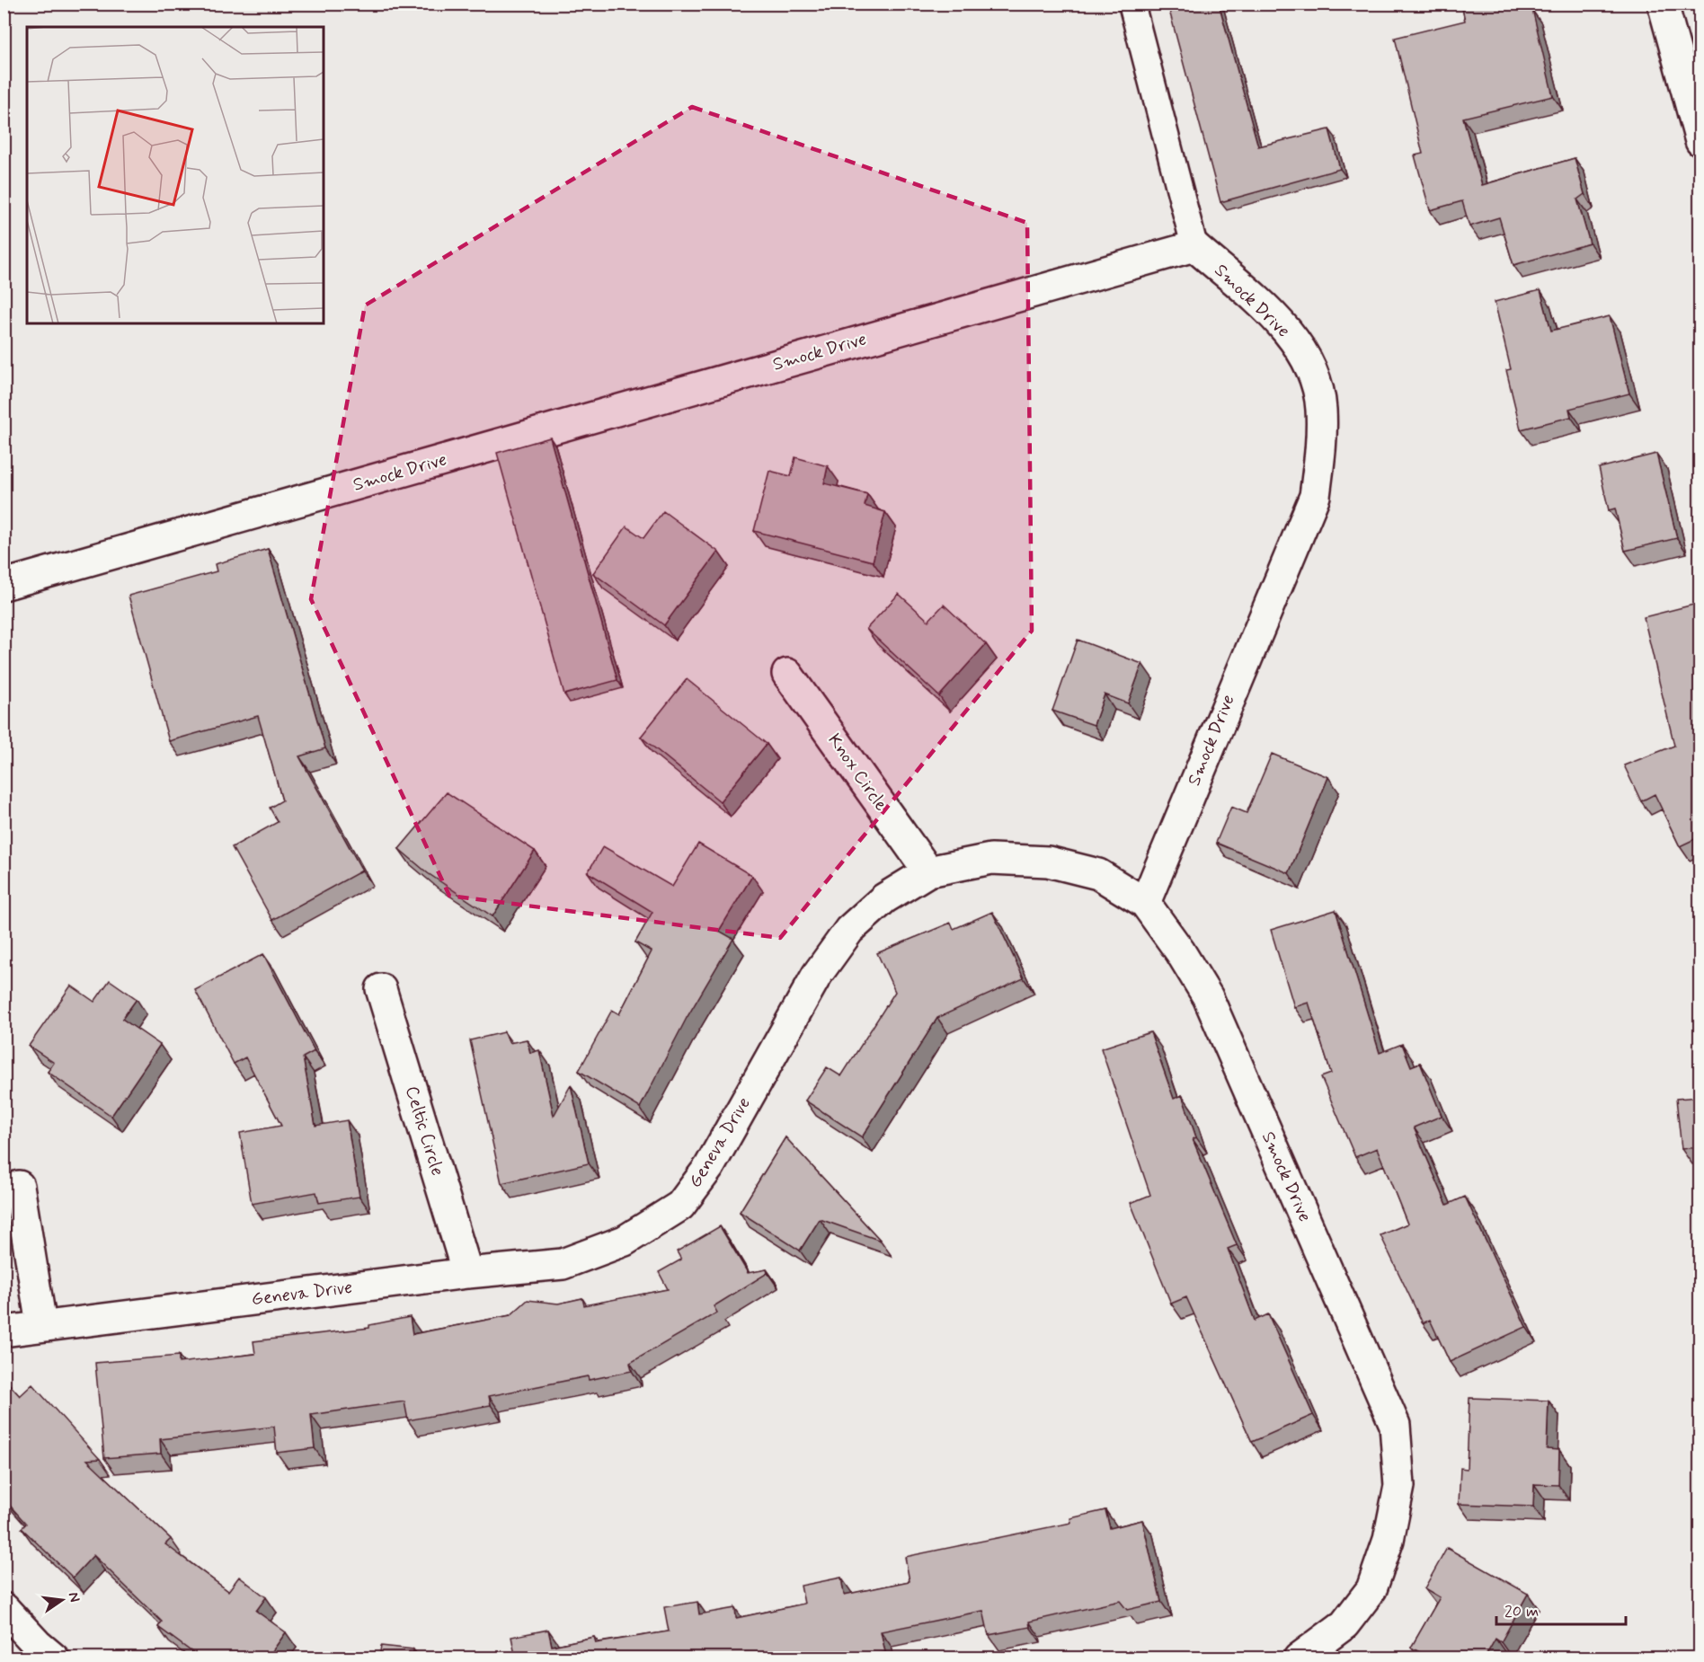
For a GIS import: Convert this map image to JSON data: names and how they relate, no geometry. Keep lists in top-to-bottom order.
{
  "streets": {
    "street": [
      "Smock Drive",
      "Knox Circle",
      "Celtic Circle",
      "Geneva Drive"
    ]
  },
  "crossings": [
    ["Smock Drive", "Geneva Drive"],
    ["Knox Circle", "Geneva Drive"],
    ["Celtic Circle", "Geneva Drive"]
  ],
  "scale_bar": "20 m",
  "north": "right"
}
